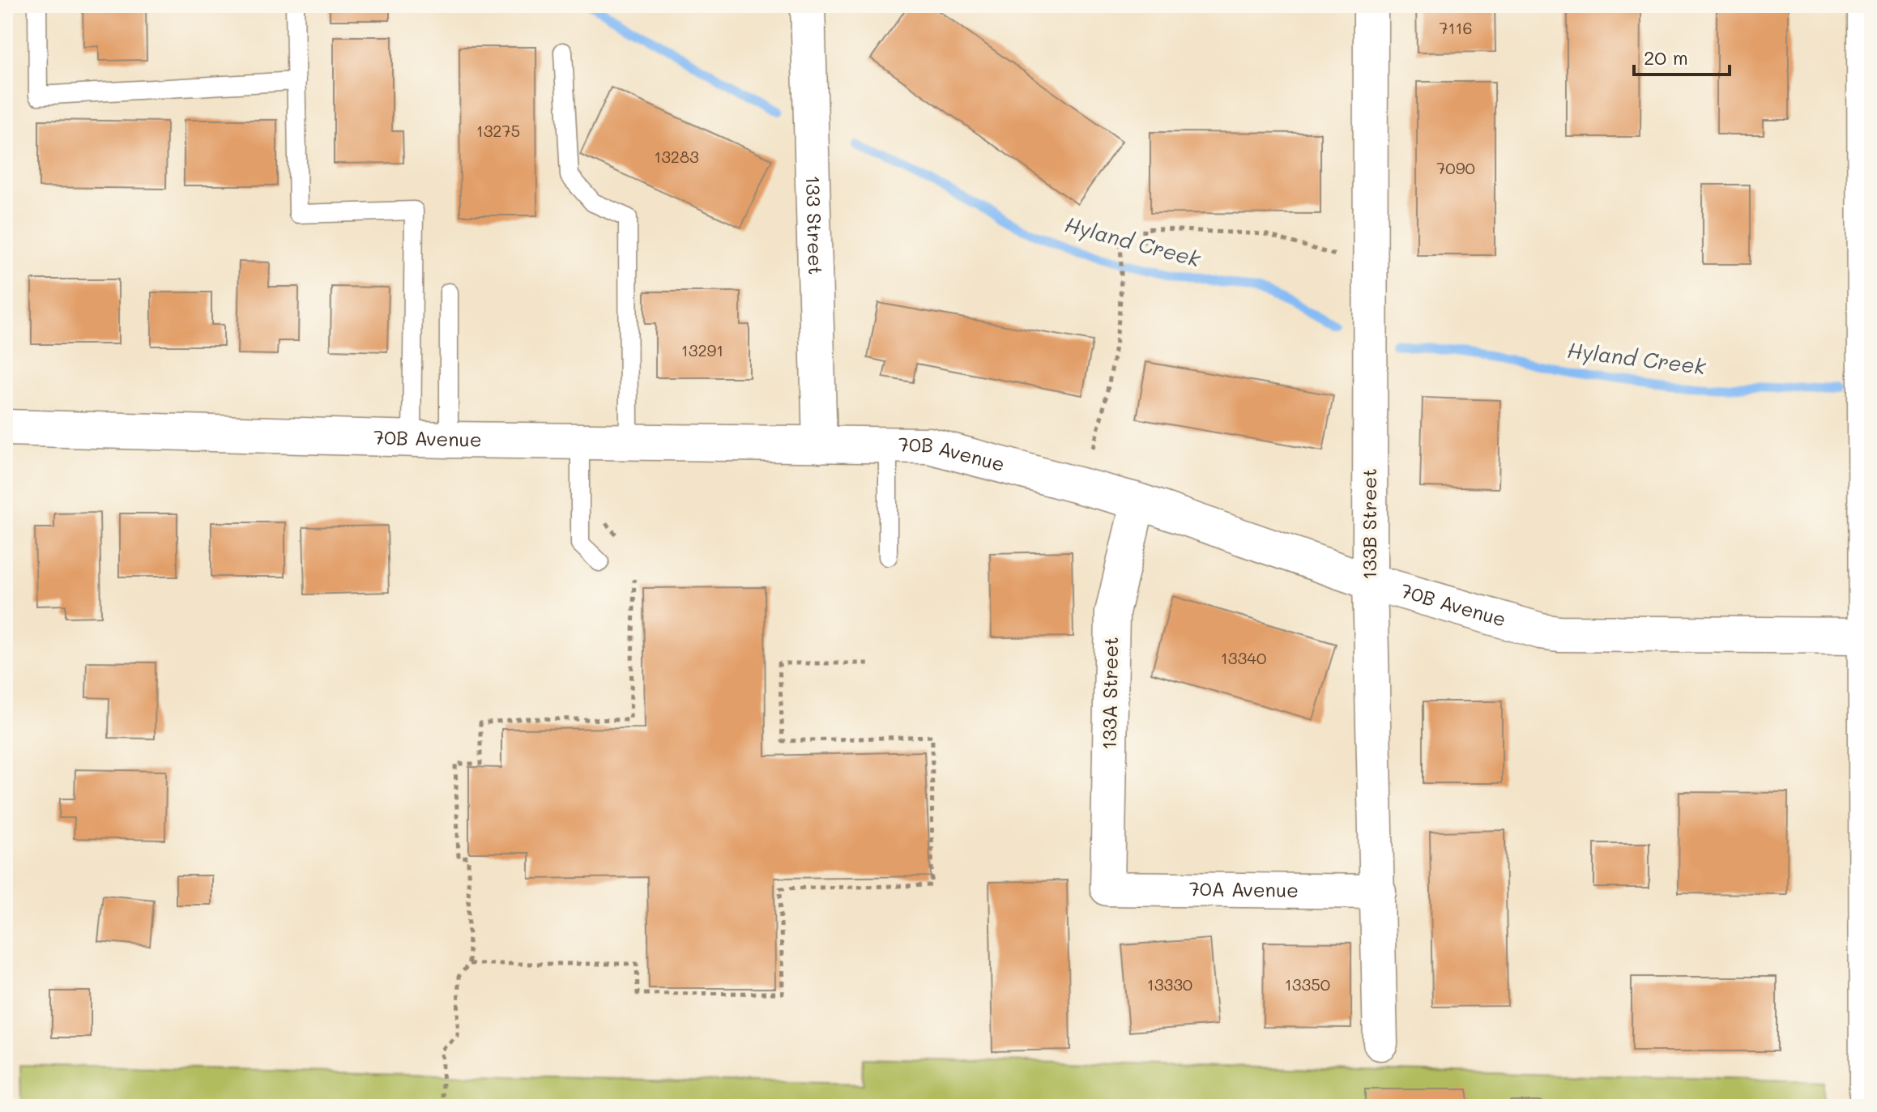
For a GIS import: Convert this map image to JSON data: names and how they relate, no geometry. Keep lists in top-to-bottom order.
{
  "streets": {
    "street": [
      "133 Street",
      "70B Avenue",
      "133B Street",
      "133A Street",
      "70A Avenue"
    ]
  },
  "crossings": [
    ["133 Street", "70B Avenue"],
    ["70B Avenue", "133B Street"],
    ["70B Avenue", "133A Street"],
    ["133B Street", "70A Avenue"],
    ["133A Street", "70A Avenue"]
  ],
  "water": ["Hyland Creek"],
  "house_numbers": [
    "7116",
    "13275",
    "13283",
    "7090",
    "13291",
    "13340",
    "13330",
    "13350"
  ],
  "scale_bar": "20 m"
}
